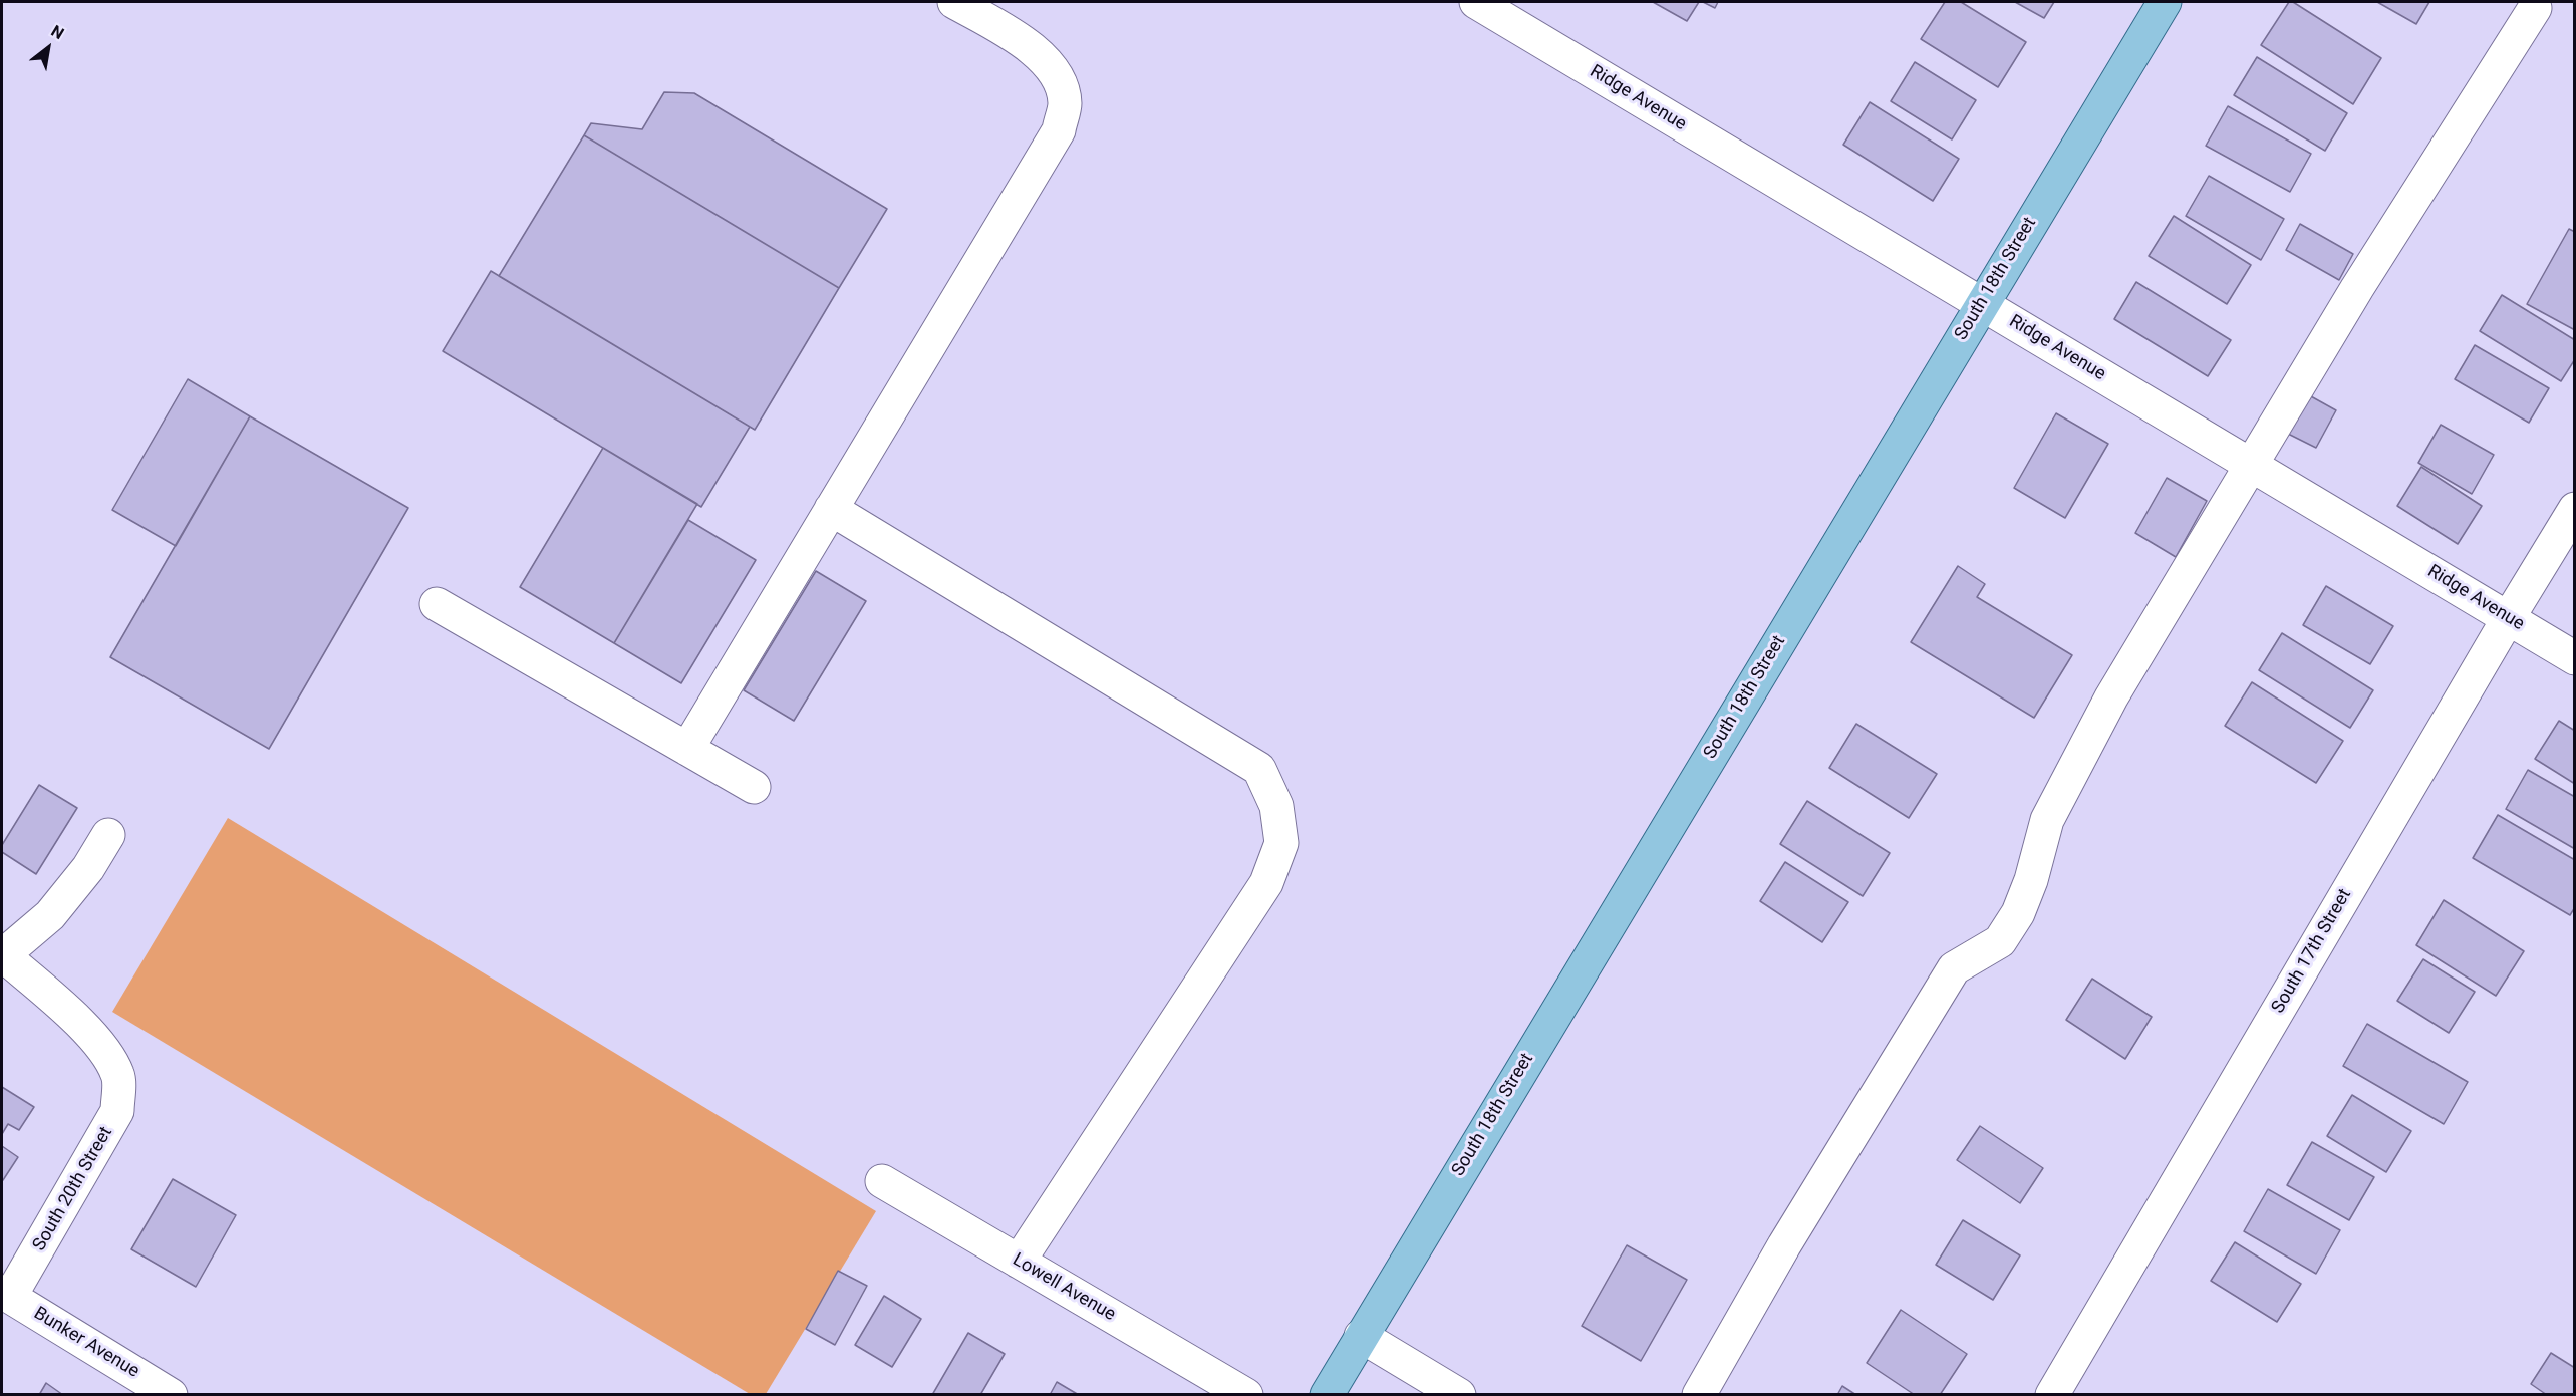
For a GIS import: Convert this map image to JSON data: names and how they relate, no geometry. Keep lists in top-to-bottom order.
{
  "streets": {
    "main road": ["South 18th Street"],
    "street": [
      "Ridge Avenue",
      "South 17th Street",
      "South 20th Street",
      "Lowell Avenue",
      "Bunker Avenue"
    ]
  },
  "crossings": [
    ["Ridge Avenue", "South 18th Street"],
    ["Ridge Avenue", "South 17th Street"],
    ["South 20th Street", "Bunker Avenue"]
  ],
  "north": "top right"
}
